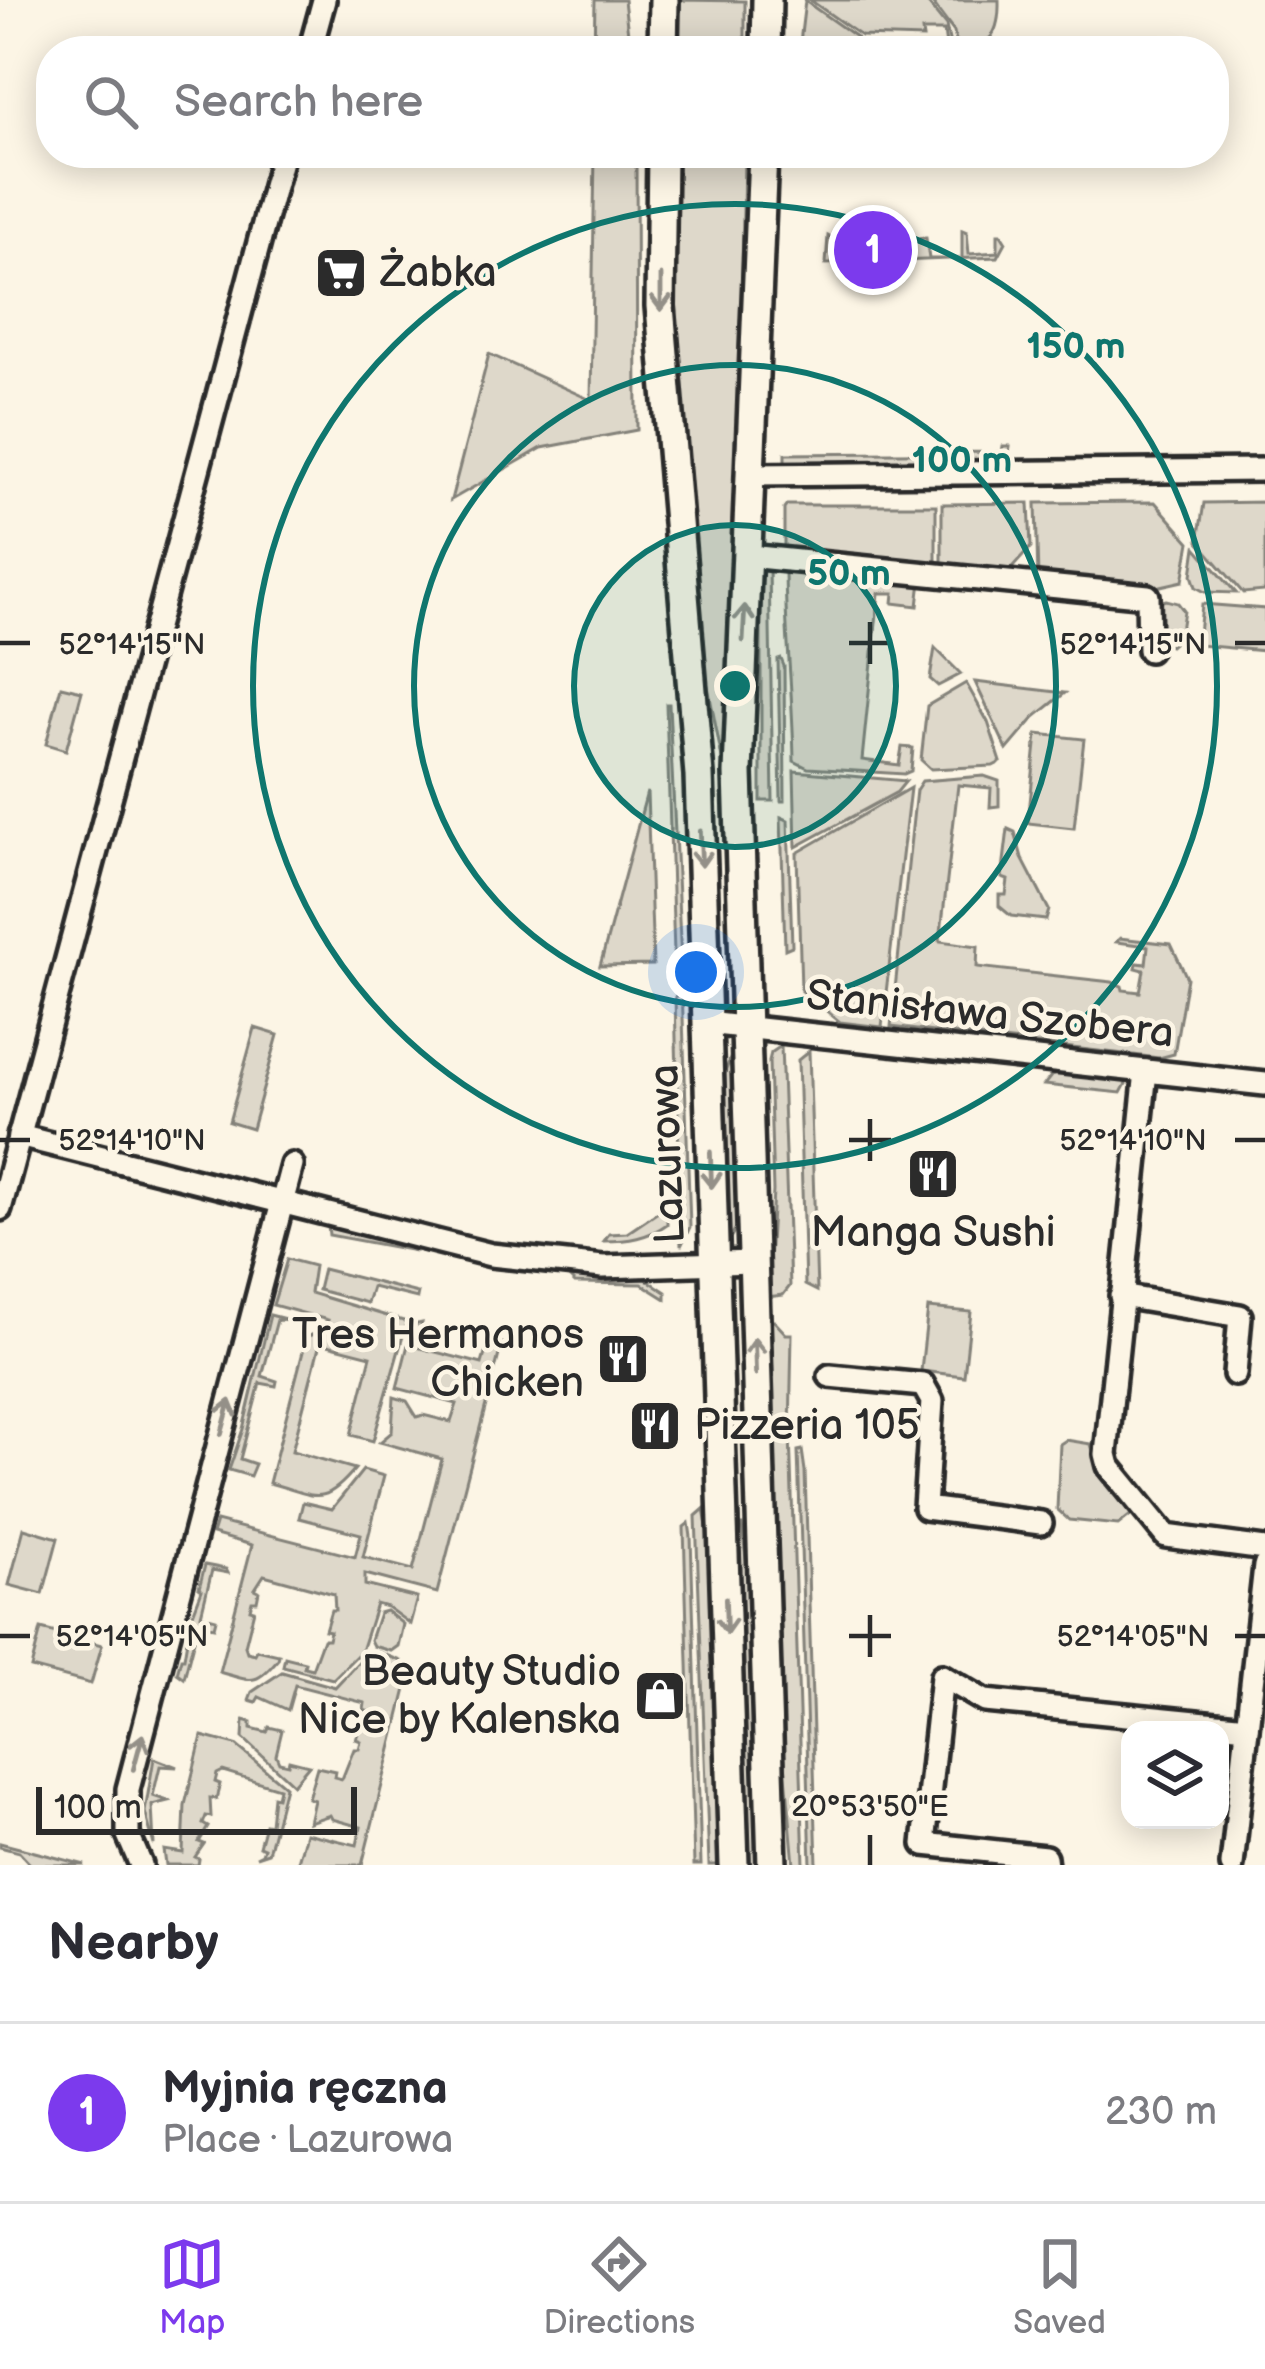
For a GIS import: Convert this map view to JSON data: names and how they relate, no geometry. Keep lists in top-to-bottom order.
{
  "streets": {
    "main road": ["Lazurowa"],
    "street": ["Stanisława Szobera"]
  },
  "crossings": [
    ["Stanisława Szobera", "Lazurowa"]
  ],
  "places": {
    "supermarket": ["Żabka"],
    "restaurant": ["Manga Sushi", "Tres Hermanos Chicken", "Pizzeria 105"],
    "shop": ["Beauty Studio Nice by Kalenska"]
  },
  "scale_bar": "100 m",
  "page": {
    "search": "Search here",
    "pins": "1",
    "scale": "100 m",
    "heading": "Nearby",
    "list": [
      {
        "mark": "1",
        "name": "Myjnia ręczna",
        "note": "Place · Lazurowa",
        "value": "230 m"
      }
    ],
    "nav": ["Map", "Directions", "Saved"]
  },
  "coordinates": [
    "52°14'15\"N",
    "52°14'10\"N",
    "52°14'05\"N",
    "20°53'50\"E"
  ],
  "rings": ["150 m", "100 m", "50 m"]
}
